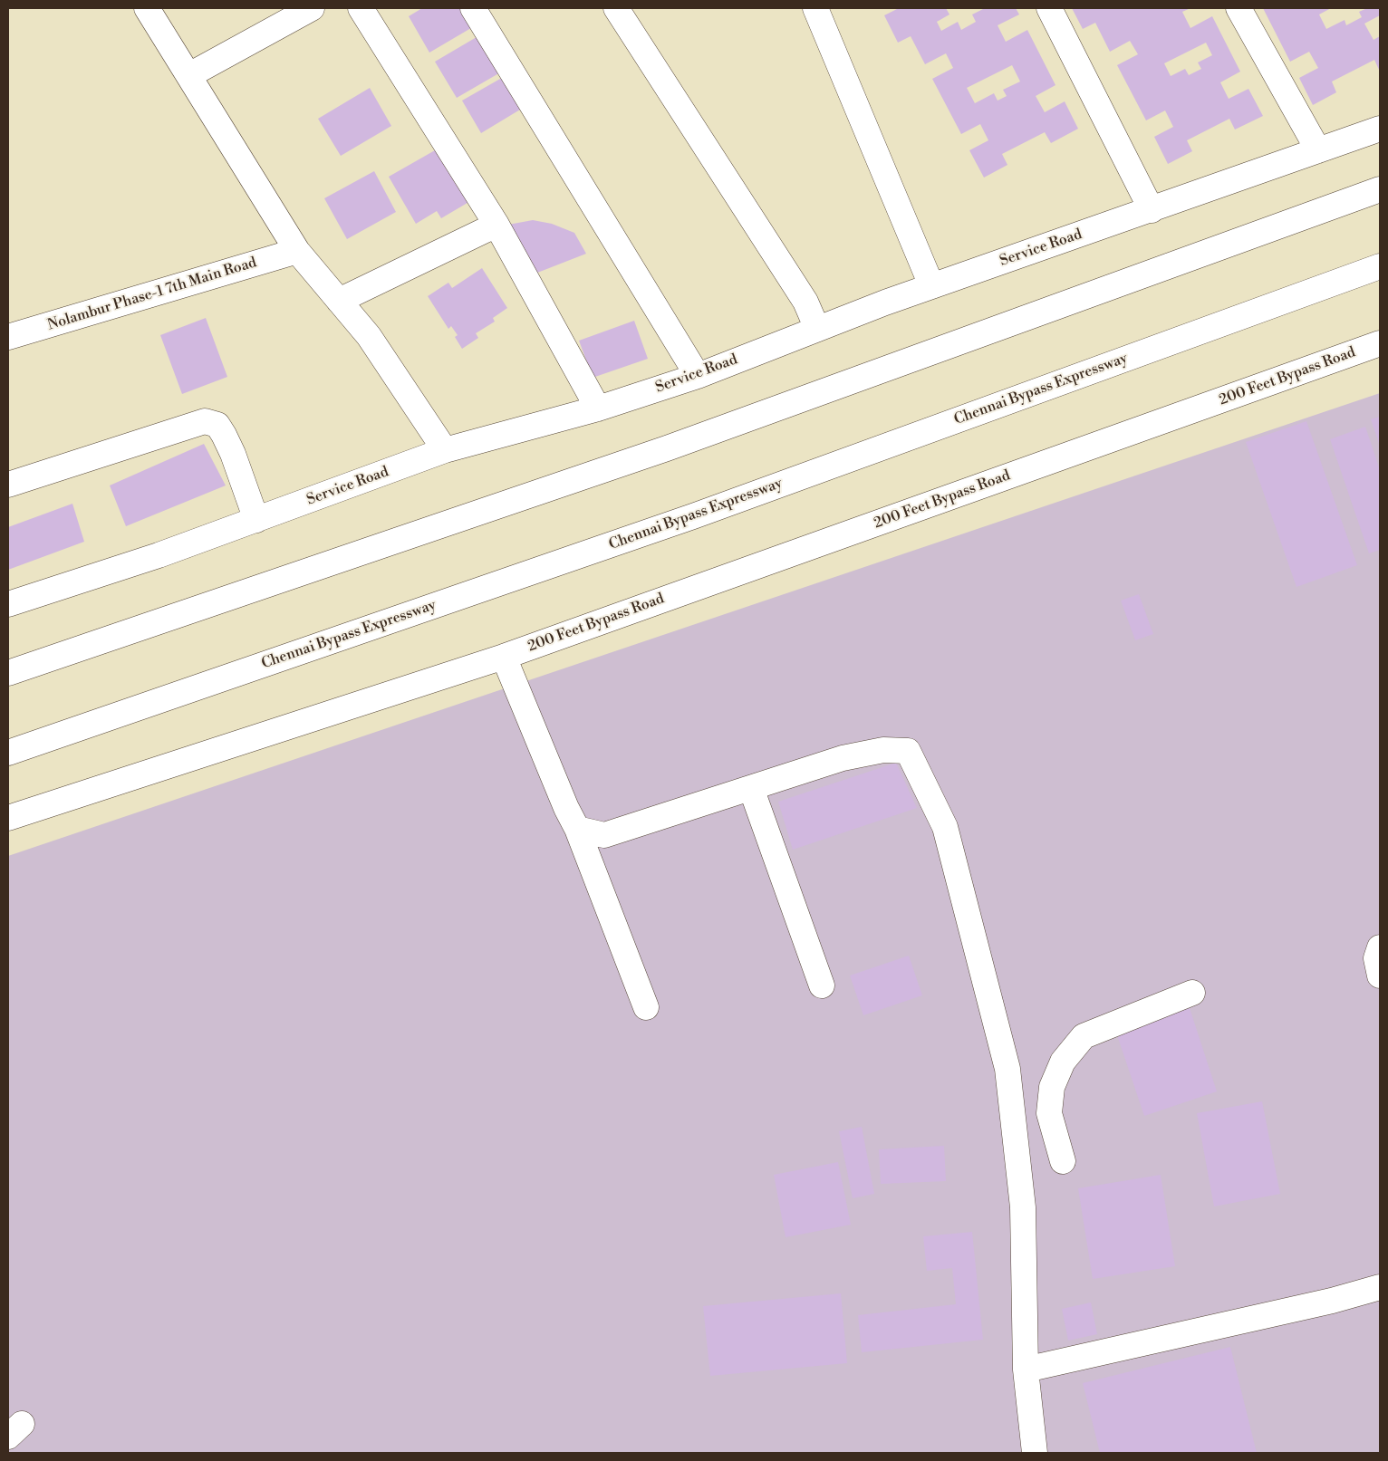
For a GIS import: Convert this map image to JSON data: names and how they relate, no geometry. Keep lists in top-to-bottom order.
{
  "streets": {
    "main road": [
      "Service Road",
      "Nolambur Phase-1 7th Main Road",
      "200 Feet Bypass Road",
      "Chennai Bypass Expressway"
    ]
  }
}
